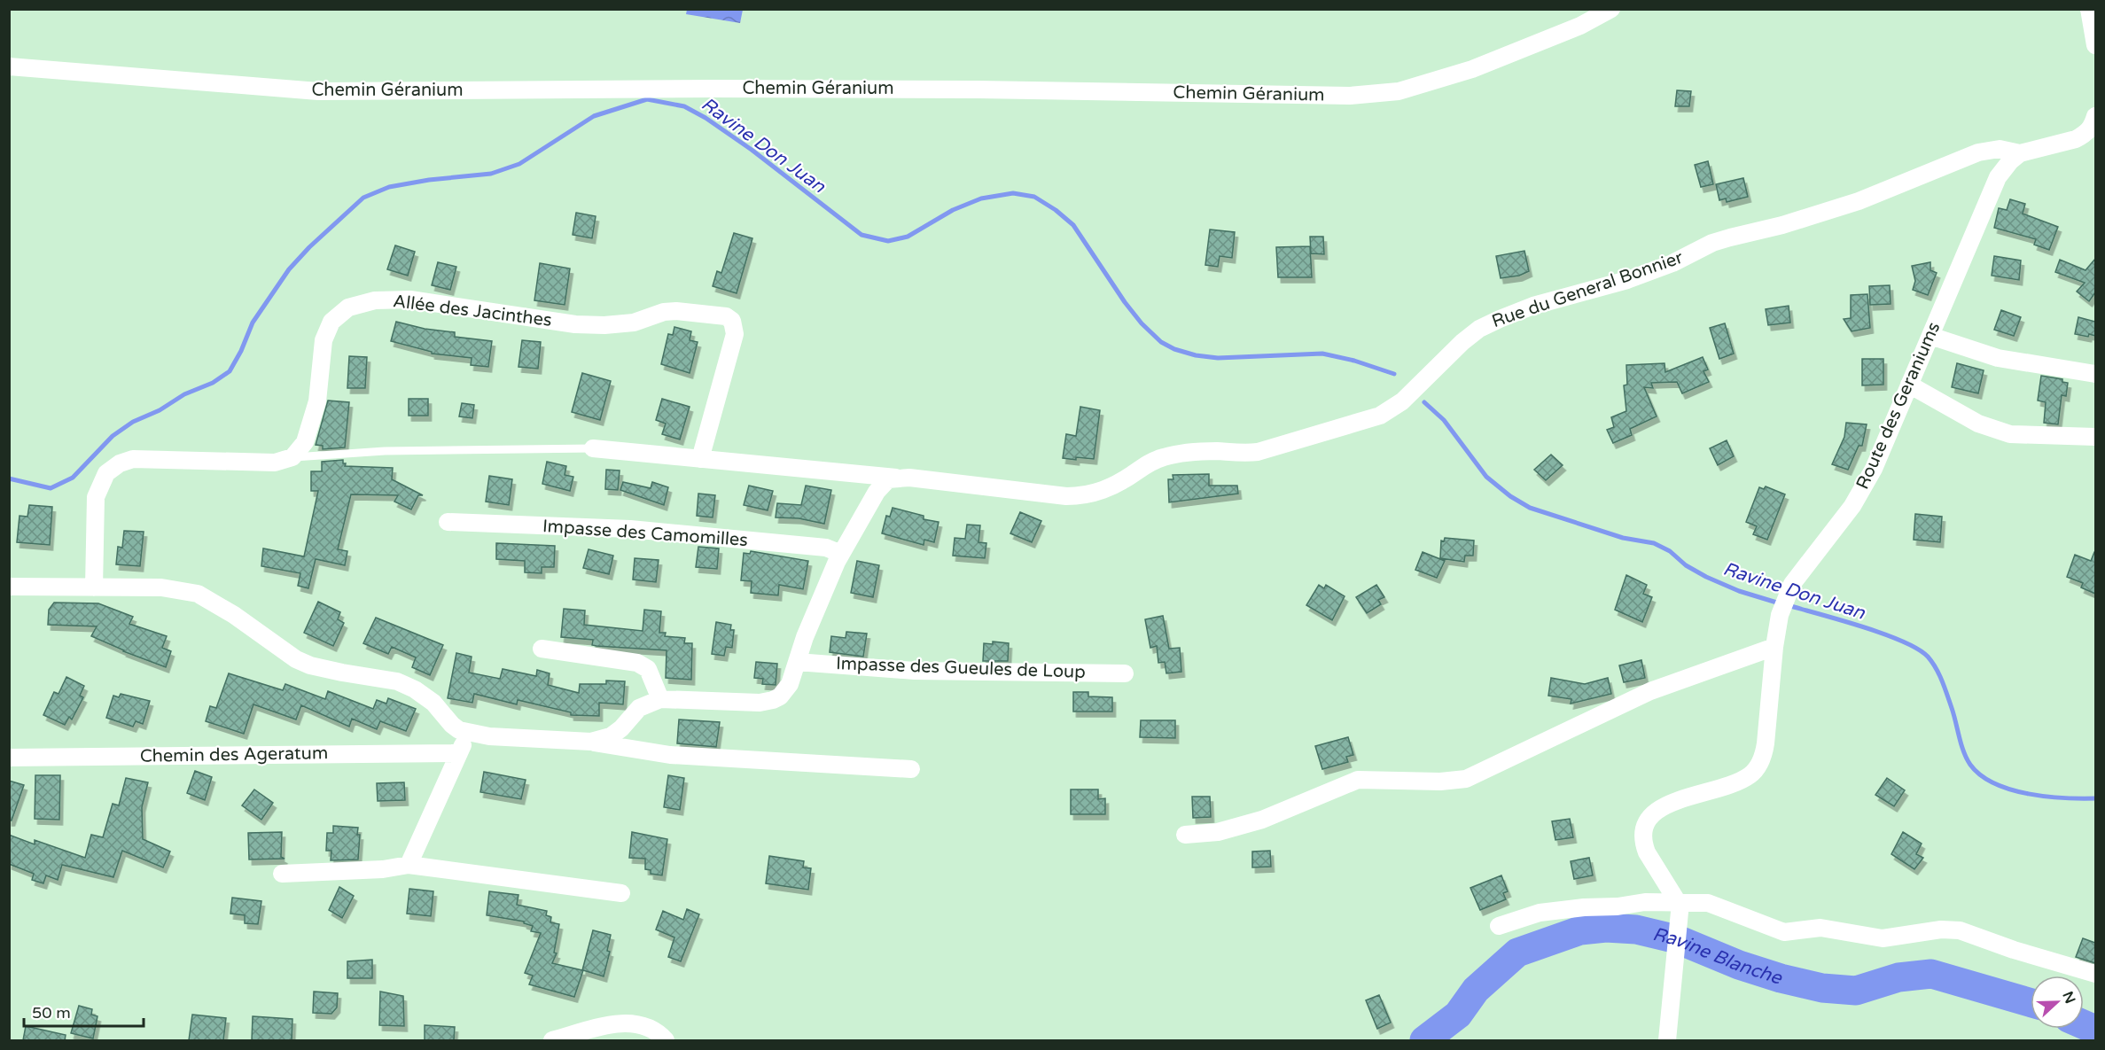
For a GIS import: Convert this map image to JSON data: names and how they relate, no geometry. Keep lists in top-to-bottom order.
{
  "streets": {
    "street": [
      "Chemin Géranium",
      "Rue du General Bonnier",
      "Allée des Jacinthes",
      "Route des Geraniums",
      "Impasse des Camomilles",
      "Impasse des Gueules de Loup",
      "Chemin des Ageratum"
    ]
  },
  "crossings": [
    ["Rue du General Bonnier", "Route des Geraniums"]
  ],
  "water": ["Ravine Don Juan", "Ravine Blanche"],
  "scale_bar": "50 m",
  "north": "right"
}
